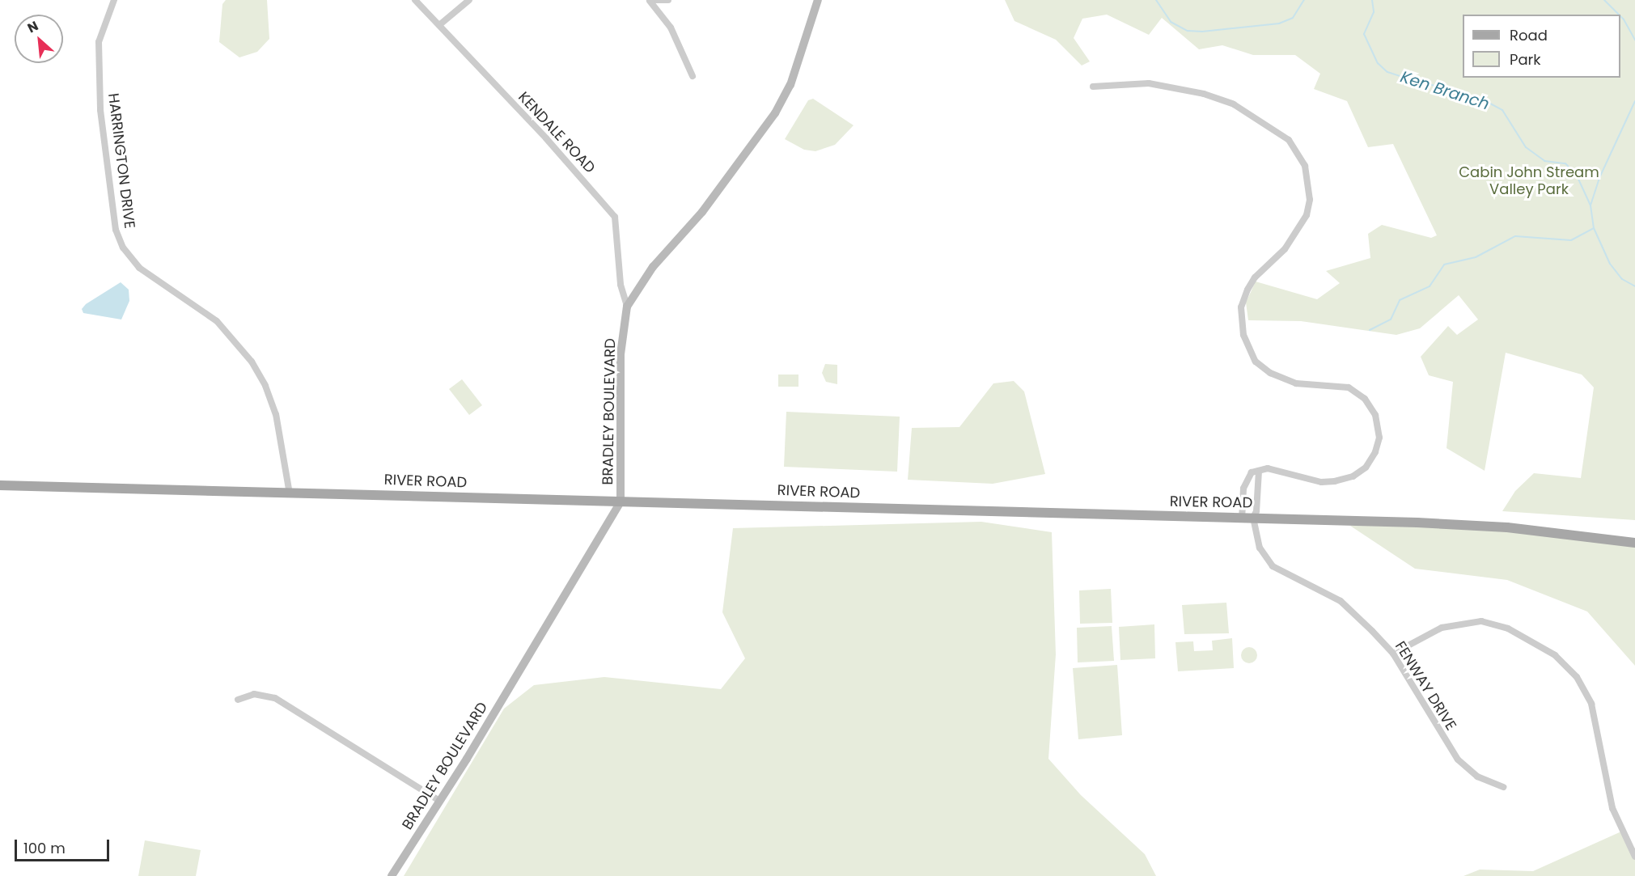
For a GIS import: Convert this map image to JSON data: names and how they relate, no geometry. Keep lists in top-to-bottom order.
{
  "streets": {
    "main road": ["BRADLEY BOULEVARD", "RIVER ROAD"],
    "street": ["KENDALE ROAD", "HARRINGTON DRIVE", "FENWAY DRIVE"]
  },
  "crossings": [
    ["KENDALE ROAD", "BRADLEY BOULEVARD"],
    ["HARRINGTON DRIVE", "RIVER ROAD"],
    ["BRADLEY BOULEVARD", "RIVER ROAD"],
    ["RIVER ROAD", "FENWAY DRIVE"]
  ],
  "water": ["Ken Branch"],
  "parks": ["Cabin John Stream Valley Park"],
  "legend": ["Road", "Park"],
  "scale_bar": "100 m",
  "north": "top left"
}
